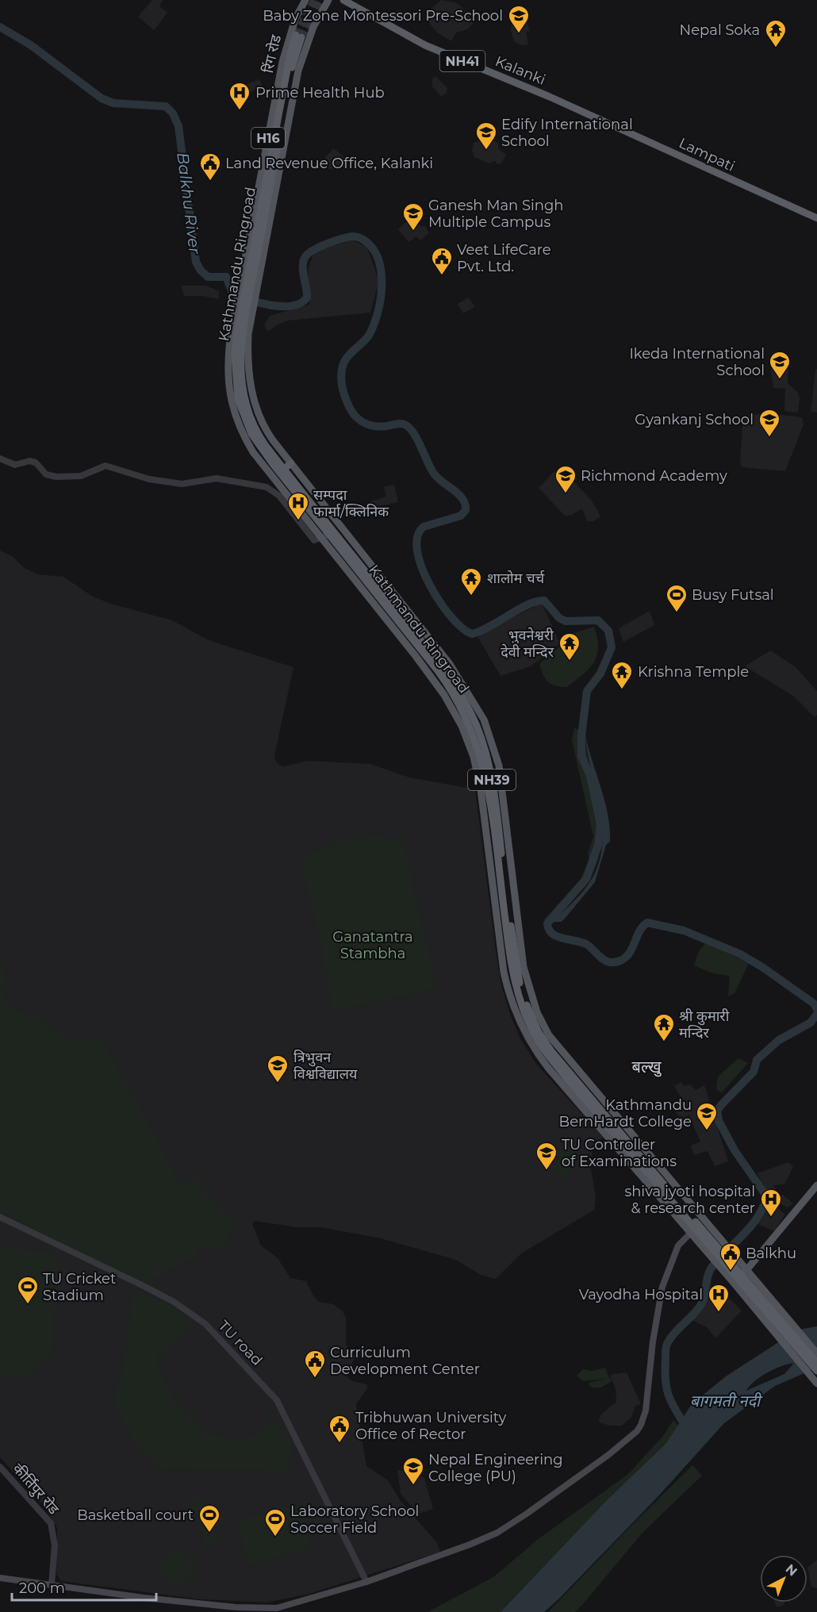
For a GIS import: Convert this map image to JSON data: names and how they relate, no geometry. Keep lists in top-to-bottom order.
{
  "streets": {
    "highway": [
      "NH41",
      "Kalanki",
      "Lampati",
      "Kathmandu Ringroad",
      "NH39"
    ],
    "main road": ["रिंग रोड", "H16"],
    "street": ["TU road", "कीर्तिपुर रोड"]
  },
  "crossings": [
    ["रिंग रोड", "Kathmandu Ringroad"],
    ["Kalanki", "Lampati"]
  ],
  "districts": ["बल्खु"],
  "water": ["Balkhu River", "बागमती नदी"],
  "parks": ["Ganatantra Stambha"],
  "places": {
    "school or university": [
      "Baby Zone Montessori Pre-School",
      "Edify International School",
      "Ganesh Man Singh Multiple Campus",
      "Ikeda International School",
      "Gyankanj School",
      "Richmond Academy",
      "त्रिभुवन विश्वविद्यालय",
      "Kathmandu BernHardt College",
      "TU Controller of Examinations",
      "Nepal Engineering College (PU)"
    ],
    "temple": [
      "Nepal Soka",
      "शालोम चर्च",
      "भुवनेश्वरी देवी मन्दिर",
      "Krishna Temple",
      "श्री कुमारी मन्दिर"
    ],
    "hospital": [
      "Prime Health Hub",
      "सम्पदा फार्मा/क्लिनिक",
      "shiva jyoti hospital & research center",
      "Vayodha Hospital"
    ],
    "public building": [
      "Land Revenue Office, Kalanki",
      "Veet LifeCare Pvt. Ltd.",
      "Balkhu",
      "Curriculum Development Center",
      "Tribhuwan University Office of Rector"
    ],
    "sports": [
      "Busy Futsal",
      "TU Cricket Stadium",
      "Basketball court",
      "Laboratory School Soccer Field"
    ]
  },
  "scale_bar": "200 m",
  "north": "top right"
}
